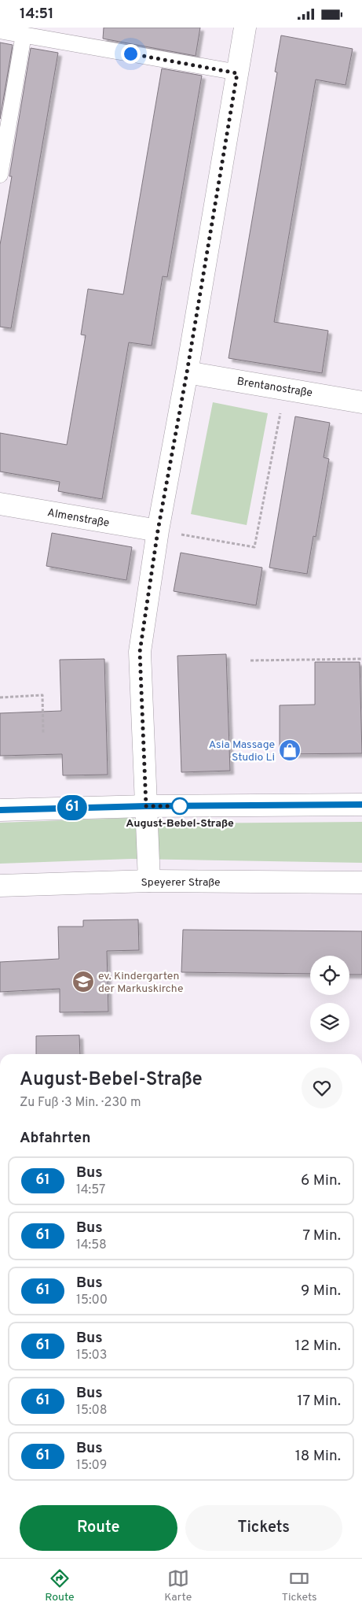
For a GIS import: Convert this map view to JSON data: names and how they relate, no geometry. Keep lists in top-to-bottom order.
{
  "streets": {
    "street": ["Brentanostraße", "Almenstraße", "Speyerer Straße"]
  },
  "places": {
    "shop": ["Asia Massage Studio Li"],
    "other": ["August-Bebel-Straße"],
    "school or university": ["ev. Kindergarten der Markuskirche"]
  },
  "lines": ["bus line 61"],
  "page": {
    "status": "14:51",
    "on_map": "61",
    "heading": [
      ["August-Bebel-Straße", "Zu Fuß · 3 Min. · 230 m"],
      "Abfahrten"
    ],
    "list": [
      {
        "mark": "61",
        "name": "Bus",
        "note": "14:57",
        "value": "6 Min."
      },
      {
        "mark": "61",
        "name": "Bus",
        "note": "14:58",
        "value": "7 Min."
      },
      {
        "mark": "61",
        "name": "Bus",
        "note": "15:00",
        "value": "9 Min."
      },
      {
        "mark": "61",
        "name": "Bus",
        "note": "15:03",
        "value": "12 Min."
      },
      {
        "mark": "61",
        "name": "Bus",
        "note": "15:08",
        "value": "17 Min."
      },
      {
        "mark": "61",
        "name": "Bus",
        "note": "15:09",
        "value": "18 Min."
      }
    ],
    "buttons": ["Route", "Tickets"],
    "tabs": ["Route", "Karte", "Tickets"]
  }
}
